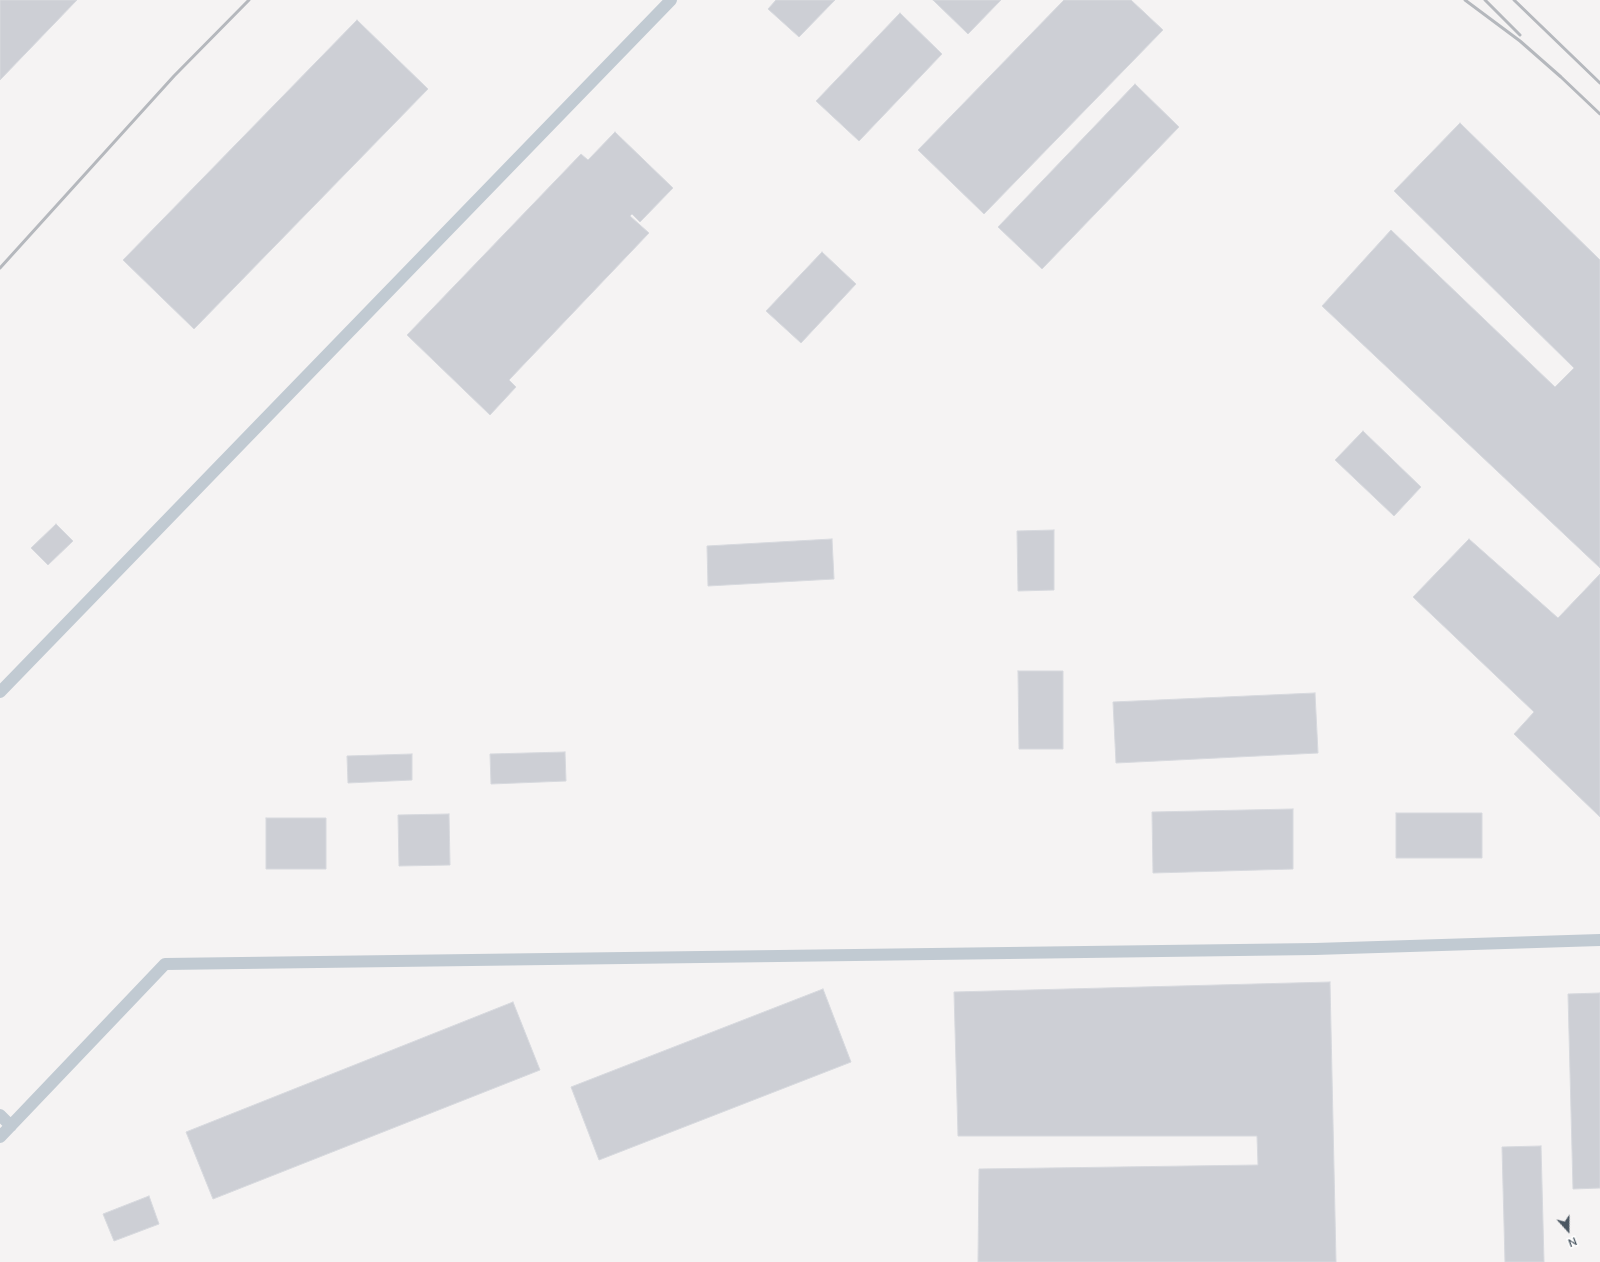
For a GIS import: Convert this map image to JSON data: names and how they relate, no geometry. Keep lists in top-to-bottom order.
{
  "north": "bottom"
}
